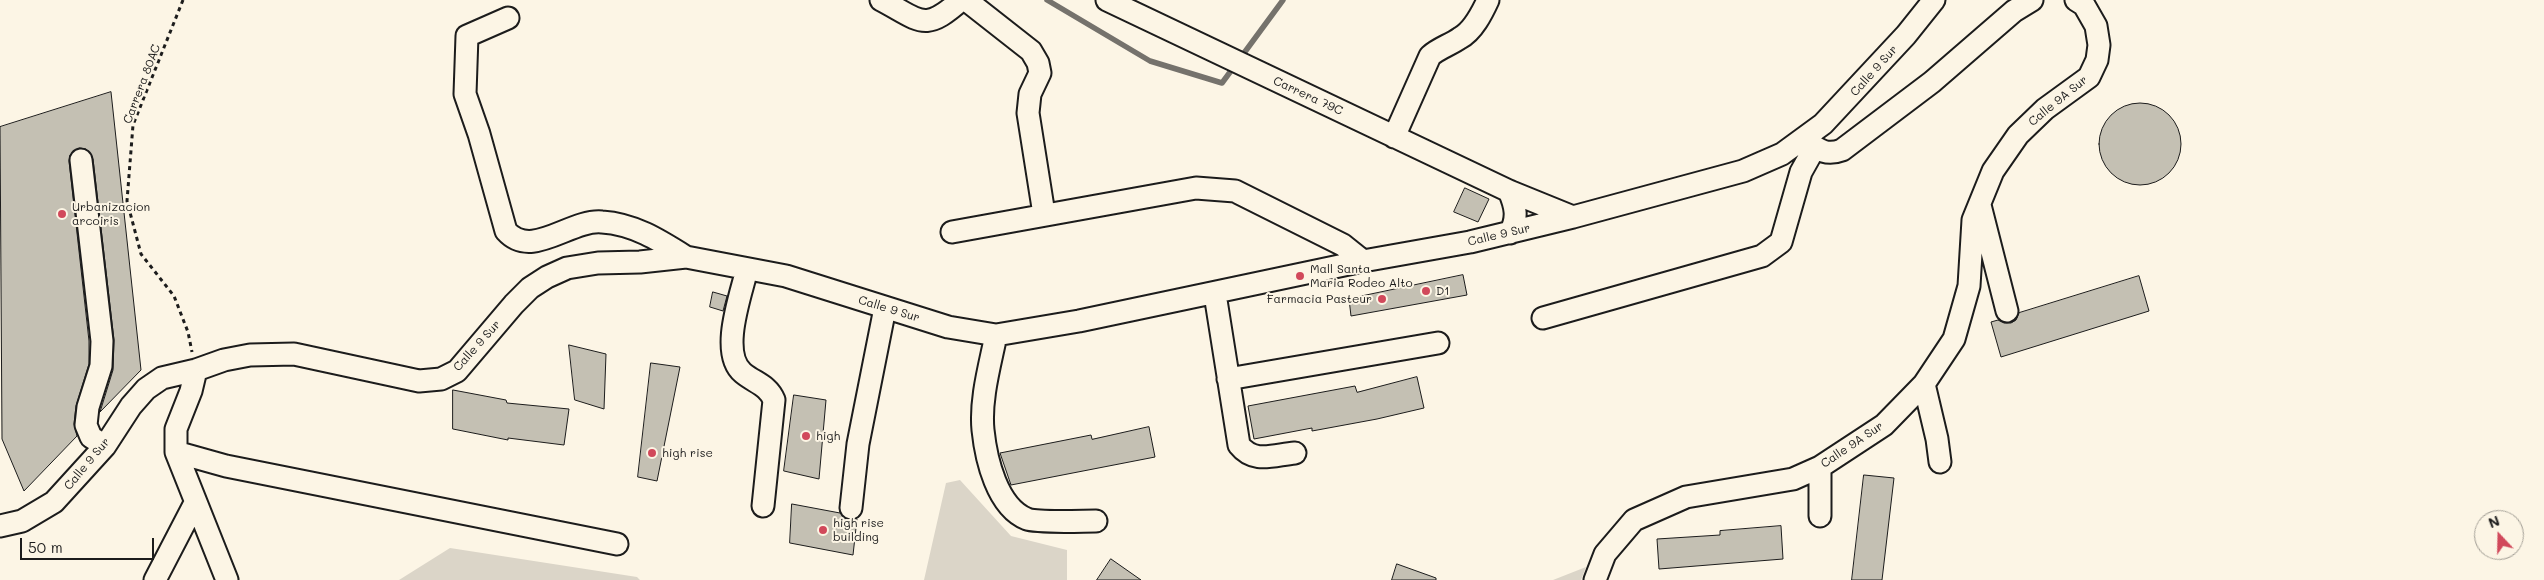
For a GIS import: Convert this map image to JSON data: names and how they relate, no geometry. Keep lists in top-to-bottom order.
{
  "streets": {
    "street": ["Calle 9 Sur", "Carrera 79C", "Calle 9A Sur"],
    "path": ["Carrera 80AC"]
  },
  "crossings": [
    ["Calle 9 Sur", "Carrera 80AC"],
    ["Calle 9 Sur", "Carrera 79C"]
  ],
  "places": [
    "Urbanizacion arcoiris",
    "Mall Santa Maria Rodeo Alto",
    "D1",
    "Farmacia Pasteur",
    "high",
    "high rise",
    "high rise building"
  ],
  "scale_bar": "50 m",
  "north": "top"
}
